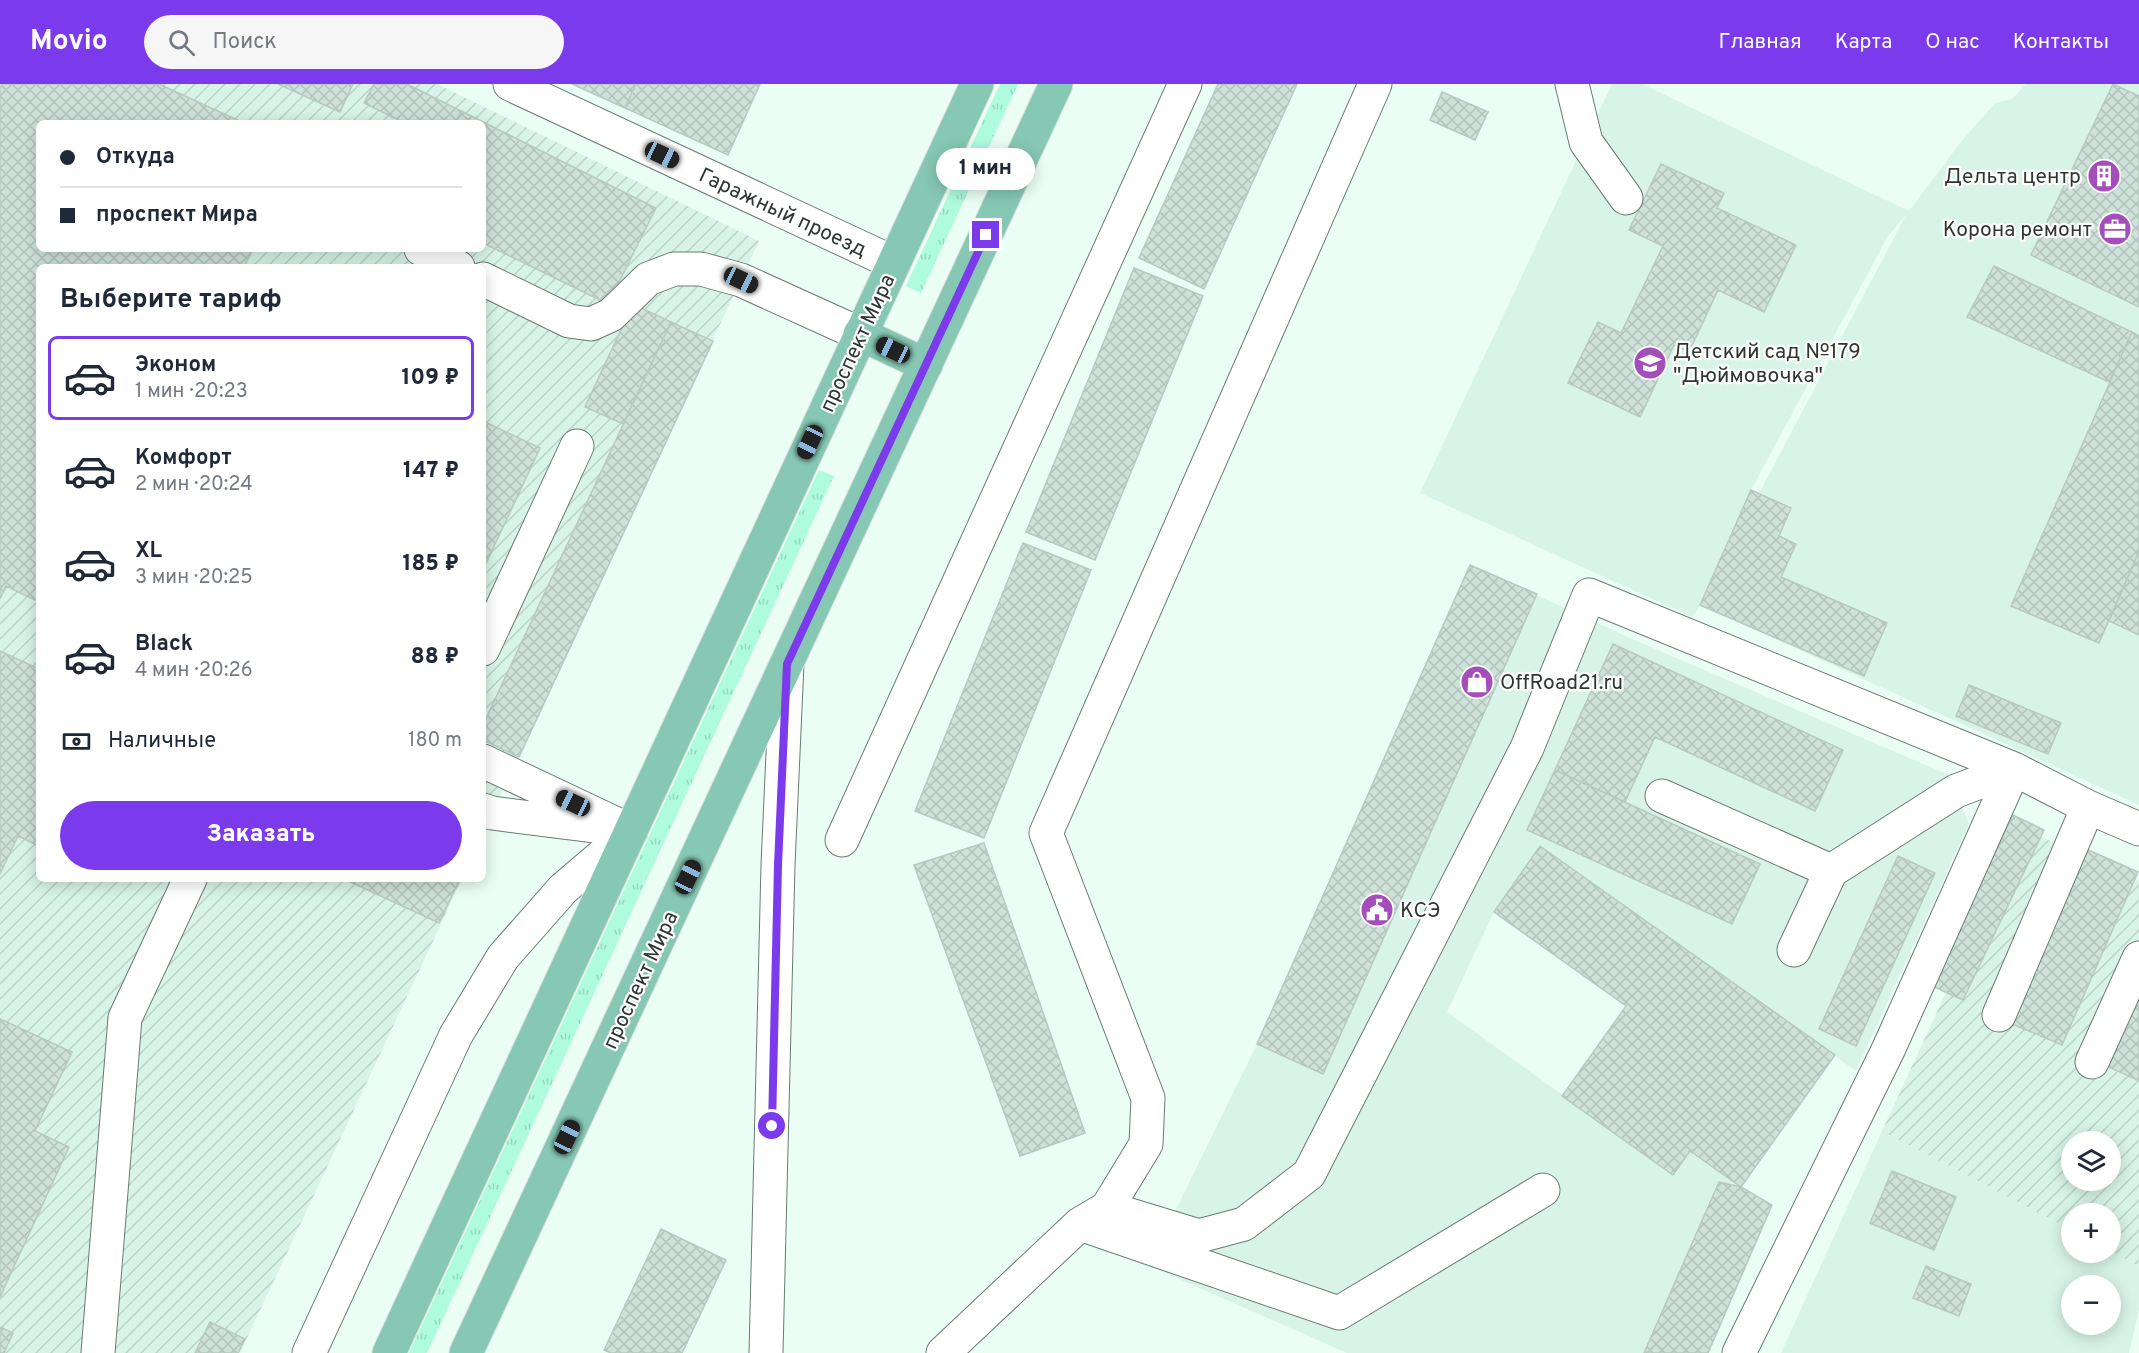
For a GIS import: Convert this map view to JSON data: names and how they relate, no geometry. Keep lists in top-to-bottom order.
{
  "streets": {
    "main road": ["проспект Мира"],
    "street": ["Гаражный проезд"]
  },
  "crossings": [
    ["Гаражный проезд", "проспект Мира"]
  ],
  "places": {
    "building": ["Дельта центр"],
    "office": ["Корона ремонт"],
    "school or university": ["Детский сад №179 \"Дюймовочка\""],
    "shop": ["OffRoad21.ru"],
    "public building": ["КСЭ"]
  },
  "page": {
    "header": "Movio",
    "search": "Поиск",
    "nav": [
      "Главная",
      "Карта",
      "О нас",
      "Контакты"
    ],
    "banner": ["Откуда", "проспект Мира"],
    "bubble": "1 мин",
    "heading": "Выберите тариф",
    "list": [
      {
        "name": "Эконом",
        "note": "1 мин · 20:23",
        "value": "109 ₽"
      },
      {
        "name": "Комфорт",
        "note": "2 мин · 20:24",
        "value": "147 ₽"
      },
      {
        "name": "XL",
        "note": "3 мин · 20:25",
        "value": "185 ₽"
      },
      {
        "name": "Black",
        "note": "4 мин · 20:26",
        "value": "88 ₽"
      }
    ],
    "pay": ["Наличные", "180 m"],
    "buttons": "Заказать",
    "map_buttons": ["+", "−"]
  }
}
